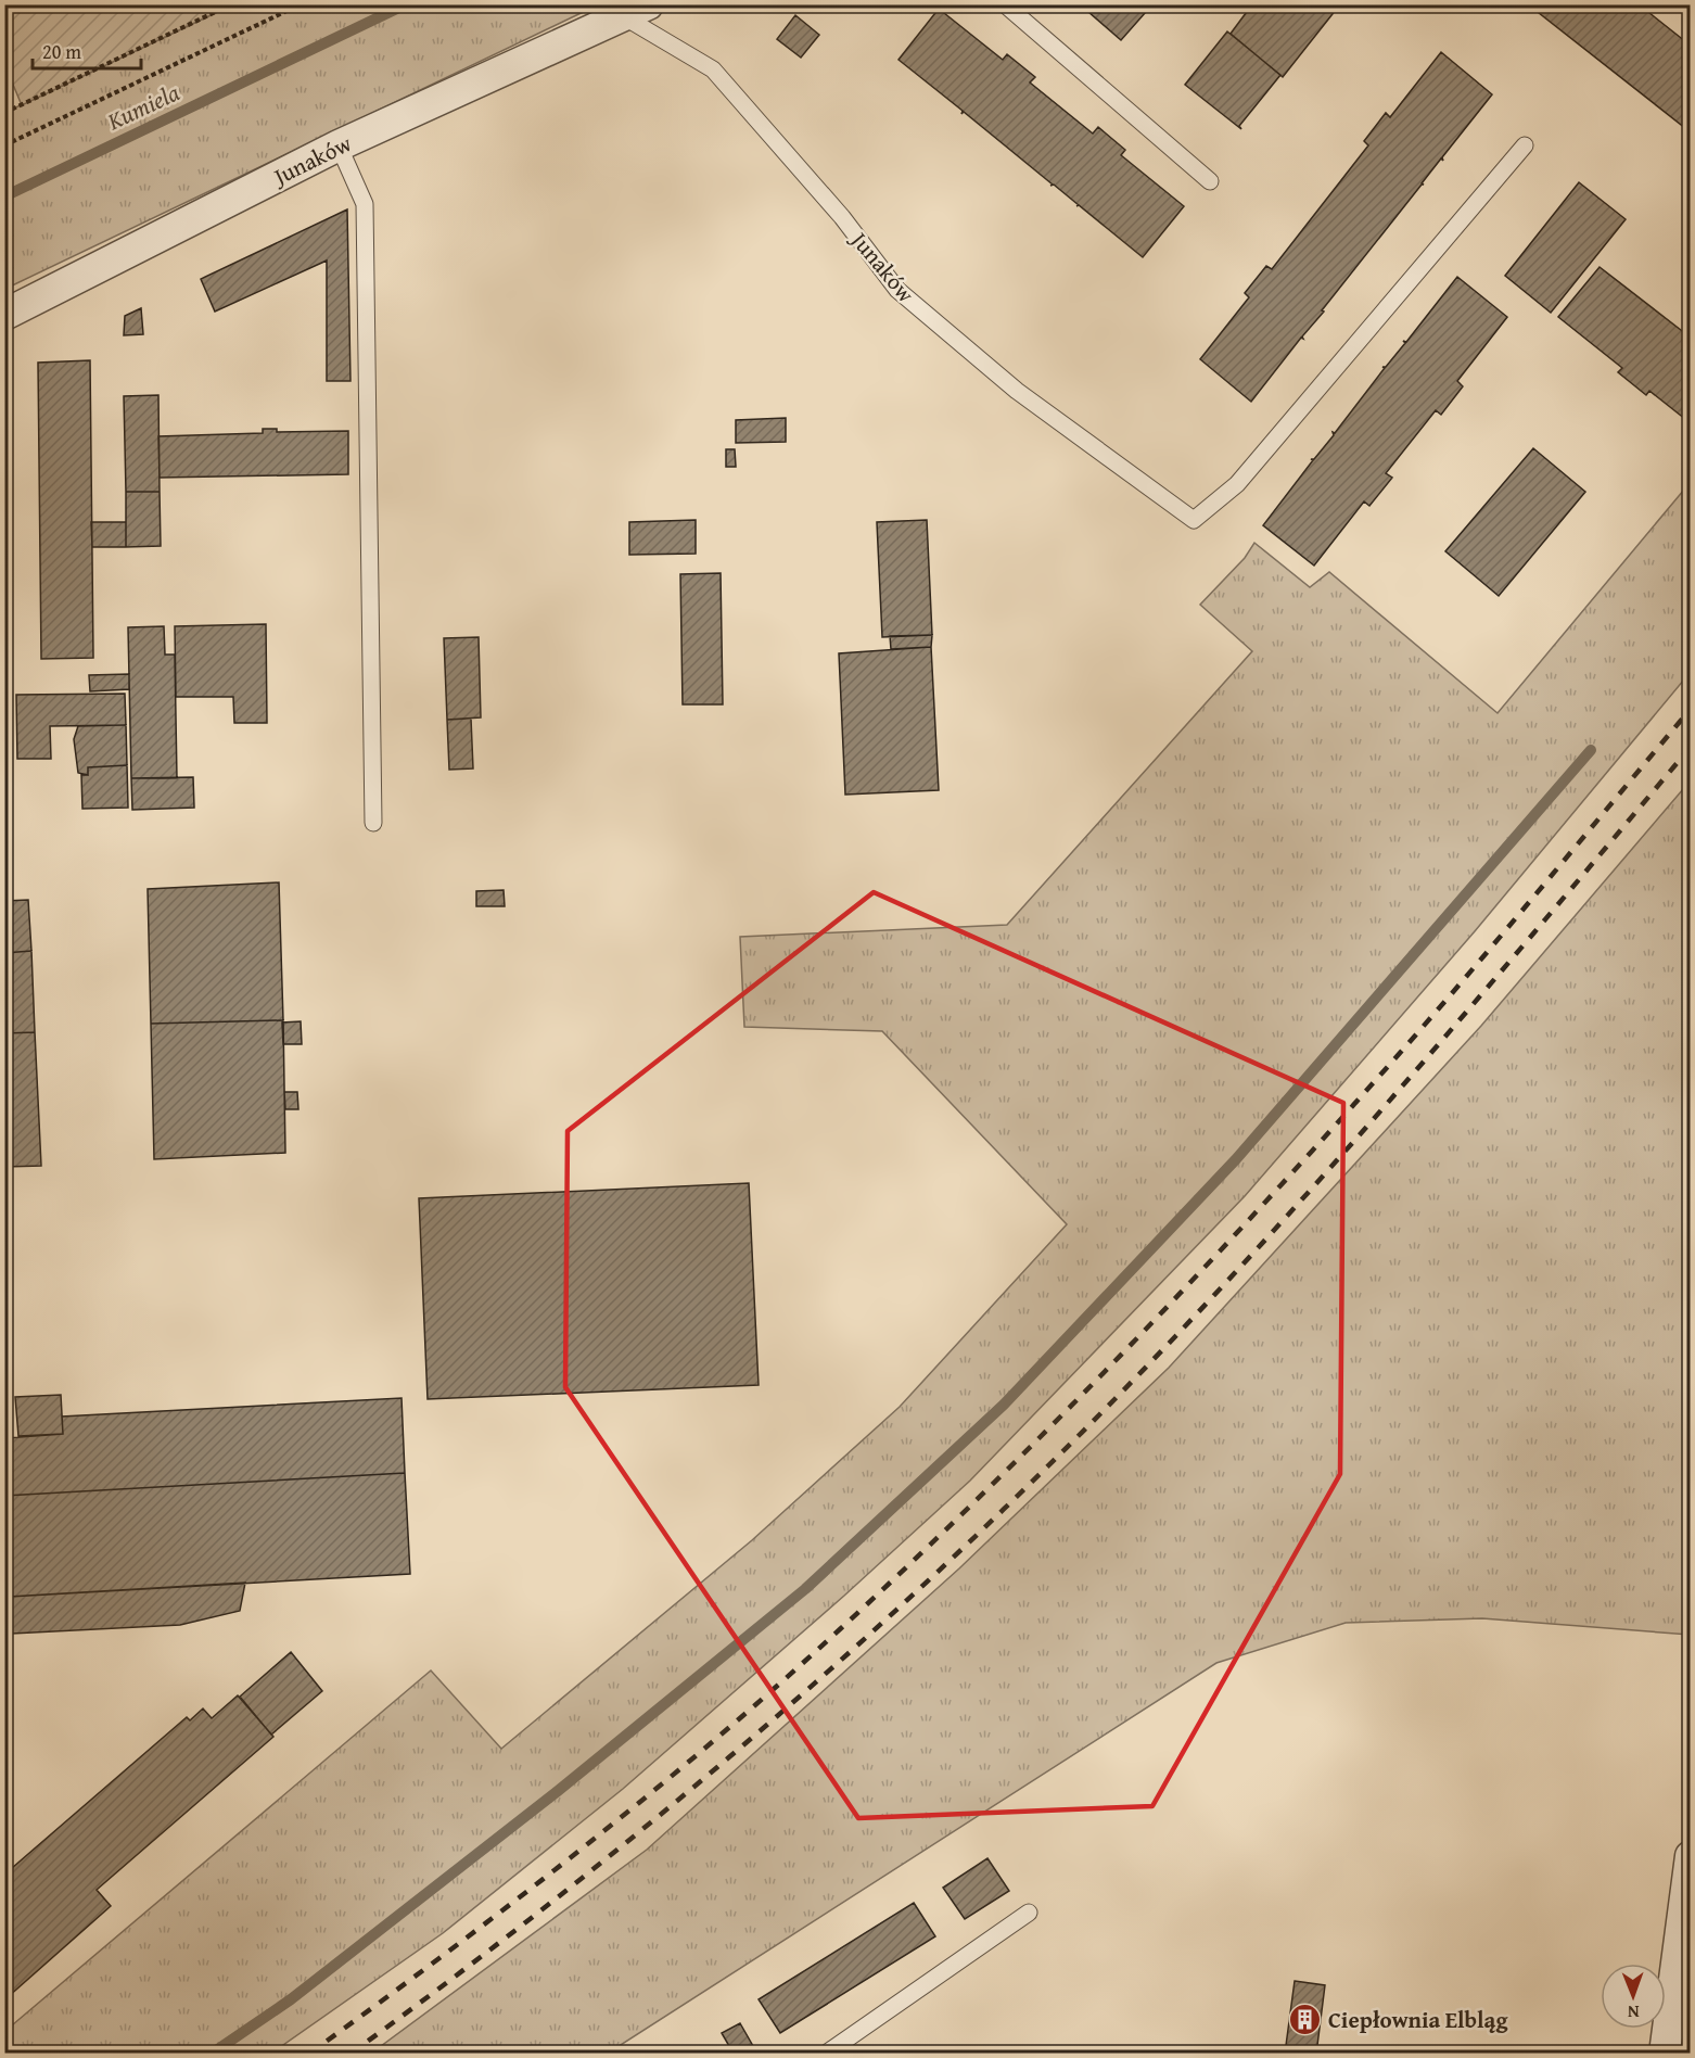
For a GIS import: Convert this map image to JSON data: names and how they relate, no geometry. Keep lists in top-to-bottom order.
{
  "streets": {
    "street": ["Junaków"]
  },
  "water": ["Kumiela"],
  "places": {
    "building": ["Ciepłownia Elbląg"]
  },
  "scale_bar": "20 m",
  "north": "bottom"
}
